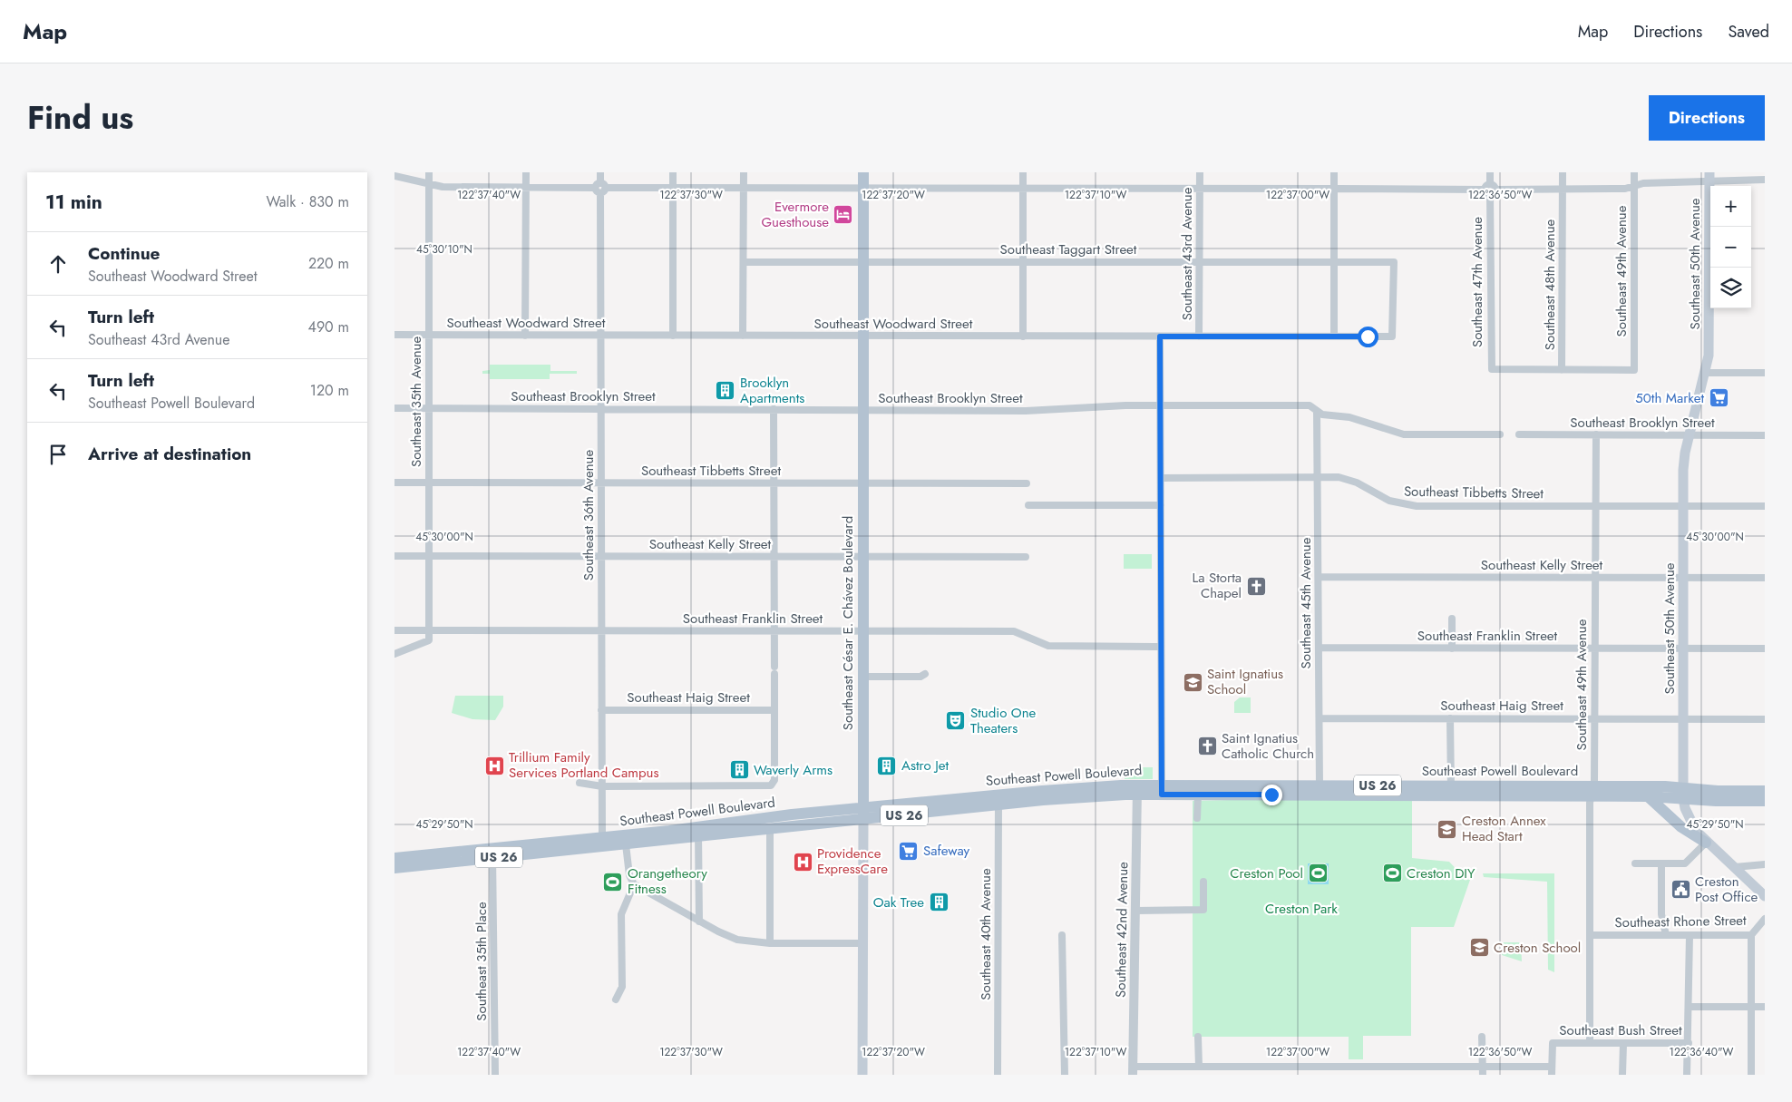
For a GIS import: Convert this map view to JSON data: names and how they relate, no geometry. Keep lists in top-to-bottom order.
{
  "streets": {
    "main road": [
      "Southeast 50th Avenue",
      "Southeast César E. Chávez Boulevard",
      "Southeast Powell Boulevard",
      "US 26"
    ],
    "street": [
      "Southeast Taggart Street",
      "Southeast 43rd Avenue",
      "Southeast 49th Avenue",
      "Southeast 47th Avenue",
      "Southeast 48th Avenue",
      "Southeast Woodward Street",
      "Southeast Brooklyn Street",
      "Southeast 35th Avenue",
      "Southeast Tibbetts Street",
      "Southeast 36th Avenue",
      "Southeast Kelly Street",
      "Southeast 45th Avenue",
      "Southeast Franklin Street",
      "Southeast Haig Street",
      "Southeast Rhone Street",
      "Southeast 42nd Avenue",
      "Southeast 40th Avenue",
      "Southeast 35th Place",
      "Southeast Bush Street"
    ]
  },
  "crossings": [
    ["Southeast Taggart Street", "Southeast 43rd Avenue"],
    ["Southeast Taggart Street", "Southeast Woodward Street"],
    ["Southeast Taggart Street", "Southeast César E. Chávez Boulevard"],
    ["Southeast 43rd Avenue", "Southeast Woodward Street"],
    ["Southeast 50th Avenue", "Southeast Brooklyn Street"],
    ["Southeast 50th Avenue", "Southeast Tibbetts Street"],
    ["Southeast 50th Avenue", "Southeast Kelly Street"],
    ["Southeast 50th Avenue", "Southeast Franklin Street"],
    ["Southeast 50th Avenue", "Southeast Haig Street"],
    ["Southeast 50th Avenue", "Southeast Powell Boulevard"],
    ["Southeast 49th Avenue", "Southeast 47th Avenue"],
    ["Southeast 49th Avenue", "Southeast 48th Avenue"],
    ["Southeast 49th Avenue", "Southeast Brooklyn Street"],
    ["Southeast 49th Avenue", "Southeast Tibbetts Street"],
    ["Southeast 49th Avenue", "Southeast Kelly Street"],
    ["Southeast 49th Avenue", "Southeast Franklin Street"],
    ["Southeast 49th Avenue", "Southeast Haig Street"],
    ["Southeast 49th Avenue", "Southeast Powell Boulevard"],
    ["Southeast 49th Avenue", "Southeast Rhone Street"],
    ["Southeast 49th Avenue", "Southeast Bush Street"],
    ["Southeast 47th Avenue", "Southeast 48th Avenue"],
    ["Southeast Woodward Street", "Southeast 35th Avenue"],
    ["Southeast Woodward Street", "Southeast 36th Avenue"],
    ["Southeast Woodward Street", "Southeast César E. Chávez Boulevard"],
    ["Southeast Brooklyn Street", "Southeast 35th Avenue"],
    ["Southeast Brooklyn Street", "Southeast 36th Avenue"],
    ["Southeast Brooklyn Street", "Southeast 45th Avenue"],
    ["Southeast Brooklyn Street", "Southeast César E. Chávez Boulevard"],
    ["Southeast 35th Avenue", "Southeast Tibbetts Street"],
    ["Southeast 35th Avenue", "Southeast Kelly Street"],
    ["Southeast 35th Avenue", "Southeast Franklin Street"],
    ["Southeast Tibbetts Street", "Southeast 36th Avenue"],
    ["Southeast Tibbetts Street", "Southeast 45th Avenue"],
    ["Southeast Tibbetts Street", "Southeast César E. Chávez Boulevard"],
    ["Southeast 36th Avenue", "Southeast Kelly Street"],
    ["Southeast 36th Avenue", "Southeast Franklin Street"],
    ["Southeast 36th Avenue", "Southeast Haig Street"],
    ["Southeast 36th Avenue", "Southeast Powell Boulevard"],
    ["Southeast Kelly Street", "Southeast 45th Avenue"],
    ["Southeast Kelly Street", "Southeast César E. Chávez Boulevard"],
    ["Southeast 45th Avenue", "Southeast Franklin Street"],
    ["Southeast 45th Avenue", "Southeast Haig Street"],
    ["Southeast 45th Avenue", "Southeast Powell Boulevard"],
    ["Southeast Franklin Street", "Southeast César E. Chávez Boulevard"],
    ["Southeast César E. Chávez Boulevard", "Southeast Powell Boulevard"],
    ["Southeast Powell Boulevard", "Southeast 42nd Avenue"],
    ["Southeast Powell Boulevard", "Southeast 40th Avenue"],
    ["Southeast Powell Boulevard", "Southeast 35th Place"]
  ],
  "parks": ["Creston Park"],
  "places": {
    "hotel": ["Evermore Guesthouse"],
    "building": [
      "Brooklyn Apartments",
      "Astro Jet",
      "Waverly Arms",
      "Oak Tree"
    ],
    "supermarket": ["50th Market", "Safeway"],
    "church": ["La Storta Chapel", "Saint Ignatius Catholic Church"],
    "school or university": ["Saint Ignatius School", "Creston Annex Head Start", "Creston School"],
    "theatre": ["Studio One Theaters"],
    "hospital": ["Trillium Family Services Portland Campus", "Providence ExpressCare"],
    "sports": ["Creston Pool", "Creston DIY", "Orangetheory Fitness"],
    "public building": ["Creston Post Office"]
  },
  "page": {
    "header": "Map",
    "nav": ["Map", "Directions", "Saved"],
    "title": "Find us",
    "buttons": "Directions",
    "heading": ["11 min", "Walk · 830 m"],
    "map_buttons": ["+", "−"],
    "list": [
      ["Continue", "Southeast Woodward Street", "220 m"],
      ["Turn left", "Southeast 43rd Avenue", "490 m"],
      ["Turn left", "Southeast Powell Boulevard", "120 m"],
      "Arrive at destination"
    ]
  },
  "coordinates": [
    "122°37'40\"W",
    "122°37'30\"W",
    "122°37'20\"W",
    "122°37'10\"W",
    "122°37'00\"W",
    "122°36'50\"W",
    "45°30'10\"N",
    "45°30'00\"N",
    "45°29'50\"N",
    "122°36'40\"W"
  ]
}
